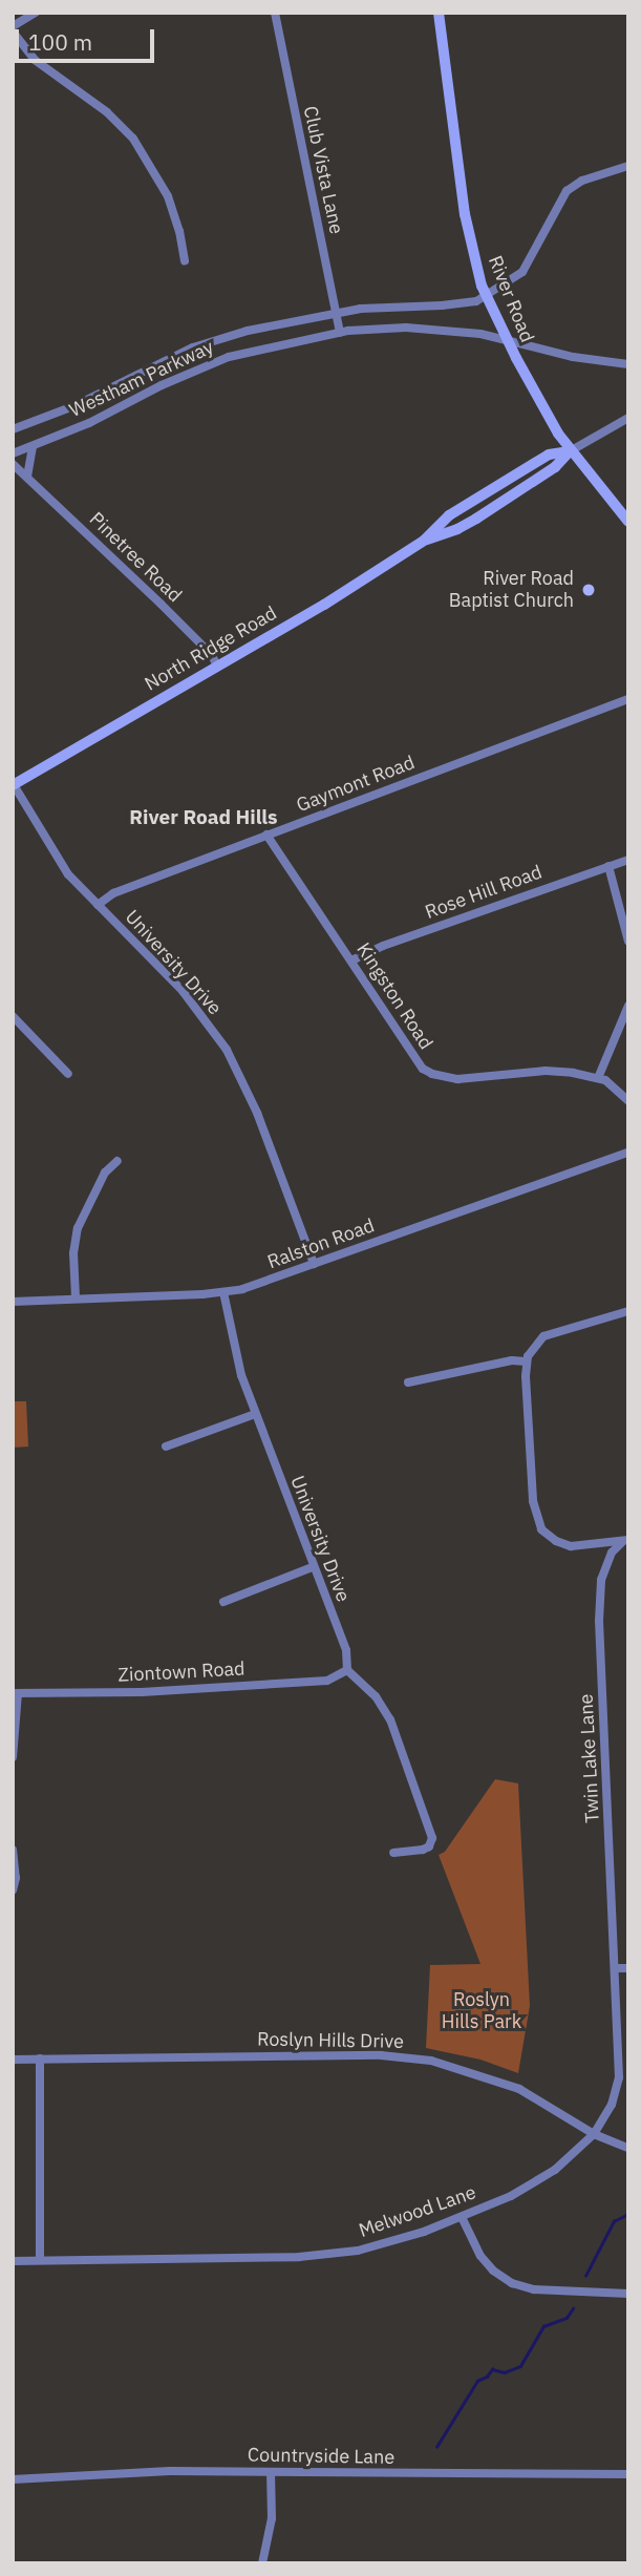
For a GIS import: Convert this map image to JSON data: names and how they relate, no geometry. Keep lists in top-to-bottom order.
{
  "streets": {
    "main road": ["River Road", "North Ridge Road"],
    "street": [
      "Club Vista Lane",
      "Westham Parkway",
      "Pinetree Road",
      "Gaymont Road",
      "Rose Hill Road",
      "University Drive",
      "Kingston Road",
      "Ralston Road",
      "Ziontown Road",
      "Twin Lake Lane",
      "Roslyn Hills Drive",
      "Melwood Lane",
      "Countryside Lane"
    ]
  },
  "crossings": [
    ["Club Vista Lane", "Westham Parkway"],
    ["River Road", "Westham Parkway"],
    ["River Road", "North Ridge Road"],
    ["Pinetree Road", "North Ridge Road"],
    ["North Ridge Road", "University Drive"],
    ["Gaymont Road", "University Drive"],
    ["Gaymont Road", "Kingston Road"],
    ["Rose Hill Road", "Kingston Road"],
    ["University Drive", "Ralston Road"],
    ["University Drive", "Ziontown Road"],
    ["Twin Lake Lane", "Melwood Lane"],
    ["Roslyn Hills Drive", "Melwood Lane"]
  ],
  "districts": ["River Road Hills"],
  "parks": ["Roslyn Hills Park"],
  "places": ["River Road Baptist Church"],
  "scale_bar": "100 m"
}
